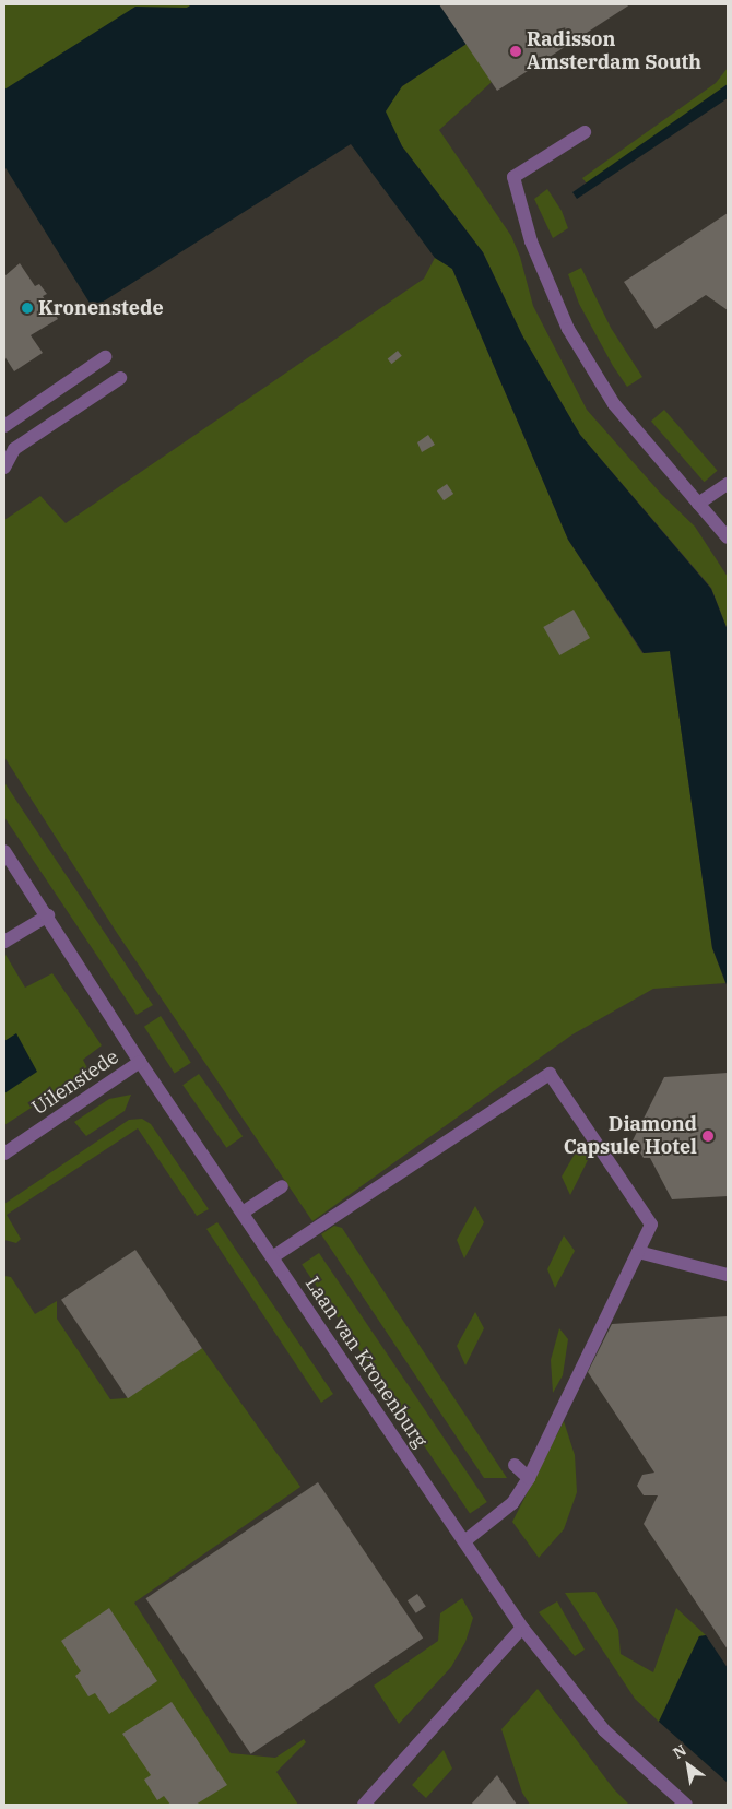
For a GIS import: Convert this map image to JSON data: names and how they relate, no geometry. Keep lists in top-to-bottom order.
{
  "streets": {
    "street": ["Uilenstede", "Laan van Kronenburg"]
  },
  "crossings": [
    ["Uilenstede", "Laan van Kronenburg"]
  ],
  "places": ["Radisson Amsterdam South", "Kronenstede", "Diamond Capsule Hotel"],
  "north": "top left"
}
